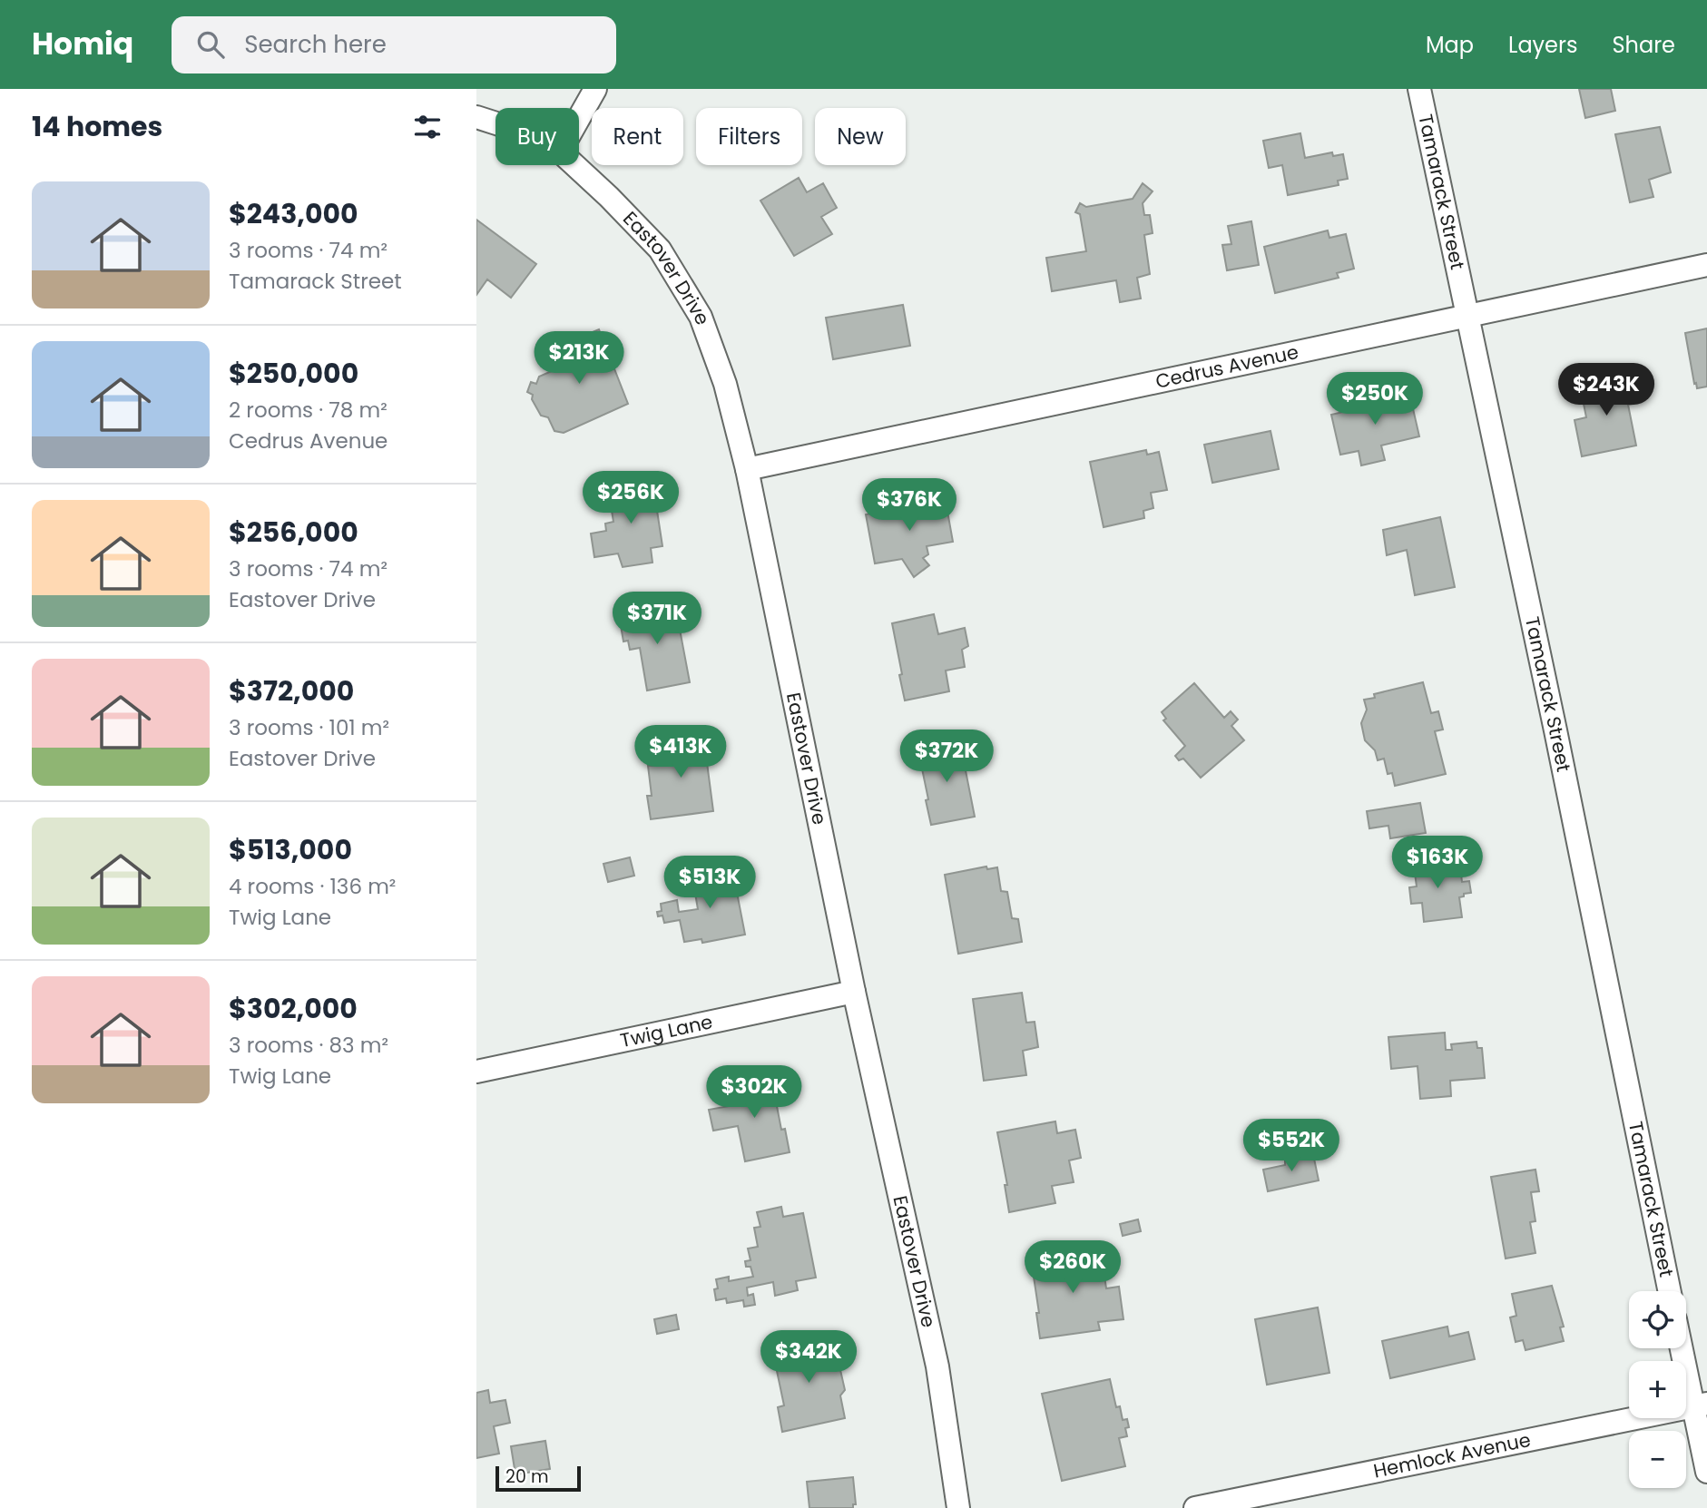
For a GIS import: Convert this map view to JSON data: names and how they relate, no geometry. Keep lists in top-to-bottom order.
{
  "streets": {
    "street": [
      "Tamarack Street",
      "Eastover Drive",
      "Cedrus Avenue",
      "Twig Lane",
      "Hemlock Avenue"
    ]
  },
  "crossings": [
    ["Tamarack Street", "Cedrus Avenue"],
    ["Eastover Drive", "Cedrus Avenue"],
    ["Eastover Drive", "Twig Lane"]
  ],
  "scale_bar": "20 m",
  "page": {
    "header": "Homiq",
    "search": "Search here",
    "nav": ["Map", "Layers", "Share"],
    "heading": "14 homes",
    "chip": [
      "Buy",
      "Rent",
      "Filters",
      "New"
    ],
    "list": [
      {
        "name": "$243,000",
        "note": "3 rooms · 74 m² · Tamarack Street"
      },
      {
        "name": "$250,000",
        "note": "2 rooms · 78 m² · Cedrus Avenue"
      },
      {
        "name": "$256,000",
        "note": "3 rooms · 74 m² · Eastover Drive"
      },
      {
        "name": "$372,000",
        "note": "3 rooms · 101 m² · Eastover Drive"
      },
      {
        "name": "$513,000",
        "note": "4 rooms · 136 m² · Twig Lane"
      },
      {
        "name": "$302,000",
        "note": "3 rooms · 83 m² · Twig Lane"
      }
    ],
    "price": [
      "$213K",
      "$243K",
      "$250K",
      "$256K",
      "$376K",
      "$371K",
      "$413K",
      "$372K",
      "$163K",
      "$513K",
      "$302K",
      "$552K",
      "$260K",
      "$342K"
    ],
    "map_buttons": ["+", "−"],
    "scale": "20 m"
  }
}
